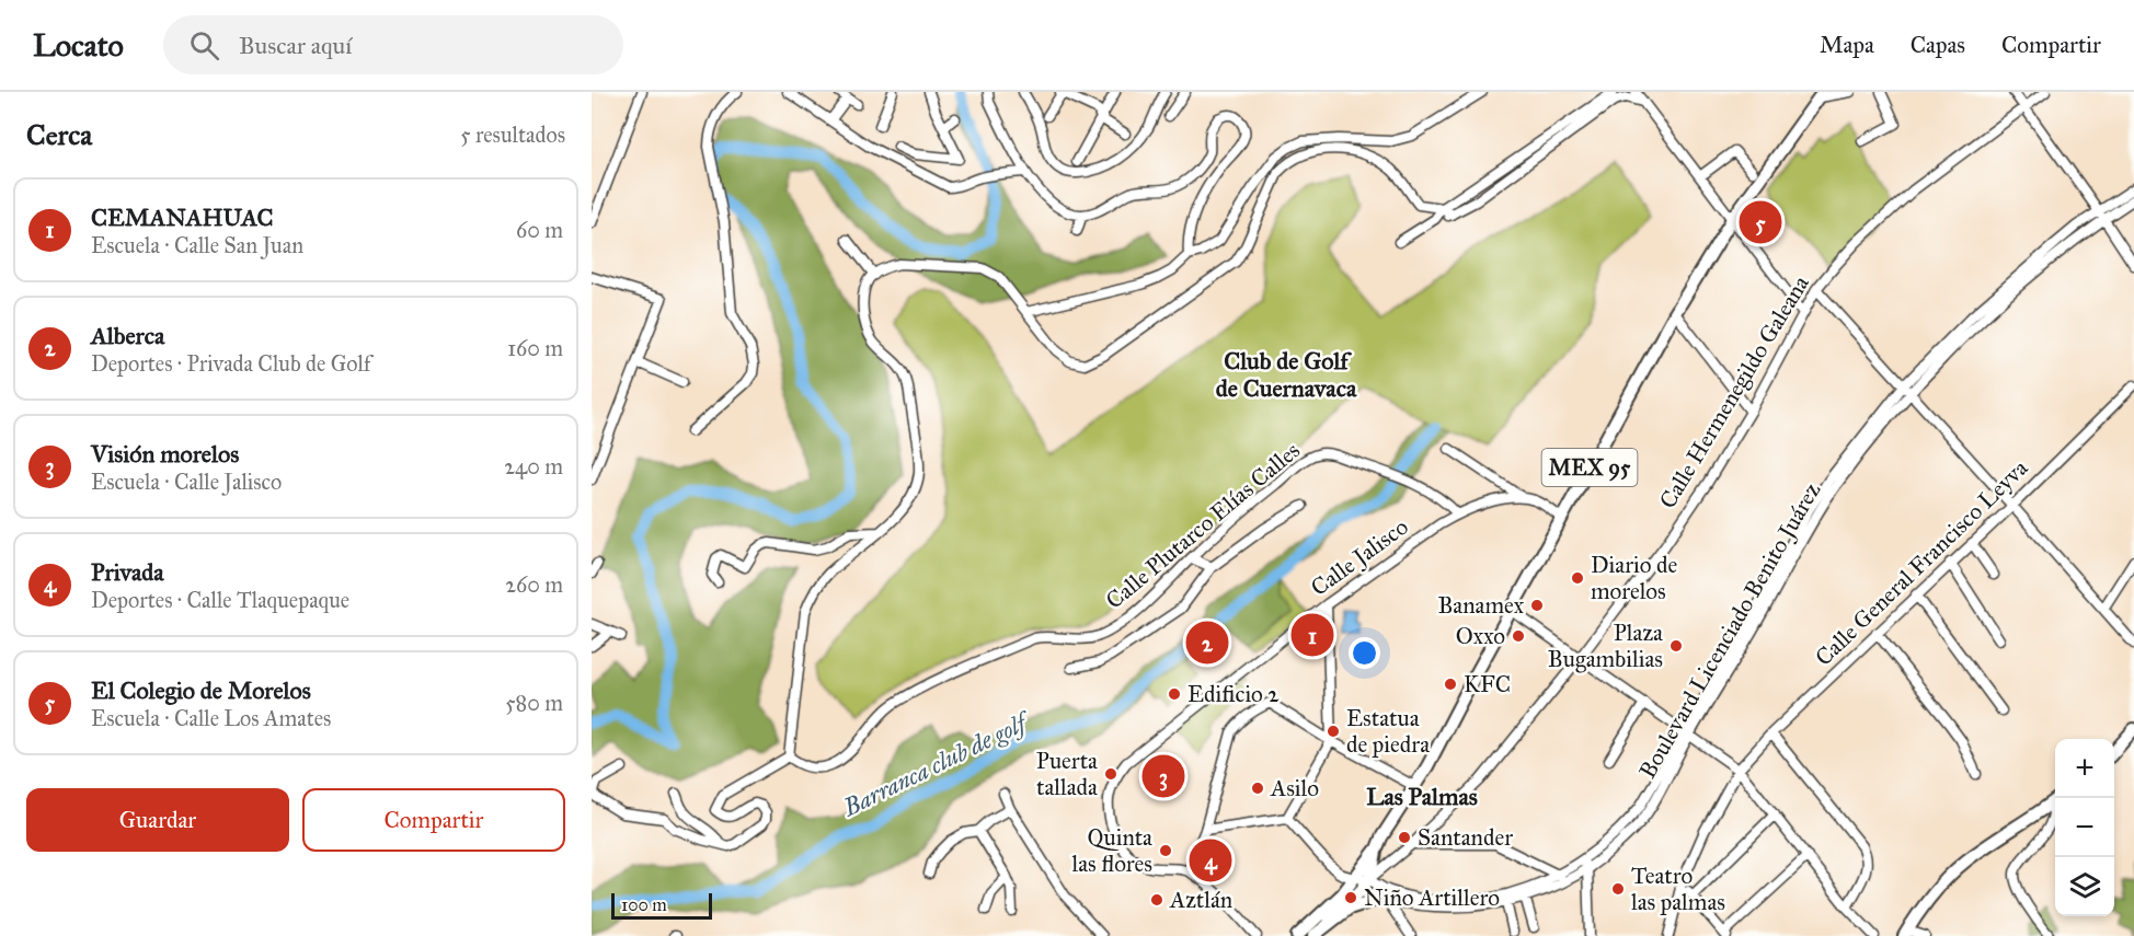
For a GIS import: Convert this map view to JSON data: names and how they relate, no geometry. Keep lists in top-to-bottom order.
{
  "streets": {
    "main road": ["MEX 95"],
    "street": [
      "Calle Hermenegildo Galeana",
      "Calle Plutarco Elías Calles",
      "Calle Jalisco",
      "Calle General Francisco Leyva",
      "Boulevard Licenciado Benito Juárez"
    ]
  },
  "crossings": [
    ["Calle Hermenegildo Galeana", "MEX 95"],
    ["Calle Hermenegildo Galeana", "Boulevard Licenciado Benito Juárez"],
    ["MEX 95", "Boulevard Licenciado Benito Juárez"],
    ["Calle Plutarco Elías Calles", "Calle Jalisco"]
  ],
  "districts": ["Club de Golf de Cuernavaca", "Las Palmas"],
  "water": ["Barranca club de golf"],
  "places": [
    "Diario de morelos",
    "Banamex",
    "Oxxo",
    "Plaza Bugambilias",
    "KFC",
    "Edificio 2",
    "Estatua de piedra",
    "Puerta tallada",
    "Asilo",
    "Santander",
    "Quinta las flores",
    "Teatro las palmas",
    "Niño Artillero",
    "Aztlán"
  ],
  "scale_bar": "100 m",
  "page": {
    "header": "Locato",
    "search": "Buscar aquí",
    "nav": ["Mapa", "Capas", "Compartir"],
    "heading": ["Cerca", "5 resultados"],
    "list": [
      {
        "mark": "1",
        "name": "CEMANAHUAC",
        "note": "Escuela · Calle San Juan",
        "value": "60 m"
      },
      {
        "mark": "2",
        "name": "Alberca",
        "note": "Deportes · Privada Club de Golf",
        "value": "160 m"
      },
      {
        "mark": "3",
        "name": "Visión morelos",
        "note": "Escuela · Calle Jalisco",
        "value": "240 m"
      },
      {
        "mark": "4",
        "name": "Privada",
        "note": "Deportes · Calle Tlaquepaque",
        "value": "260 m"
      },
      {
        "mark": "5",
        "name": "El Colegio de Morelos",
        "note": "Escuela · Calle Los Amates",
        "value": "580 m"
      }
    ],
    "pins": [
      "5",
      "1",
      "2",
      "3",
      "4"
    ],
    "map_buttons": ["+", "−"],
    "buttons": ["Guardar", "Compartir"],
    "scale": "100 m"
  }
}
